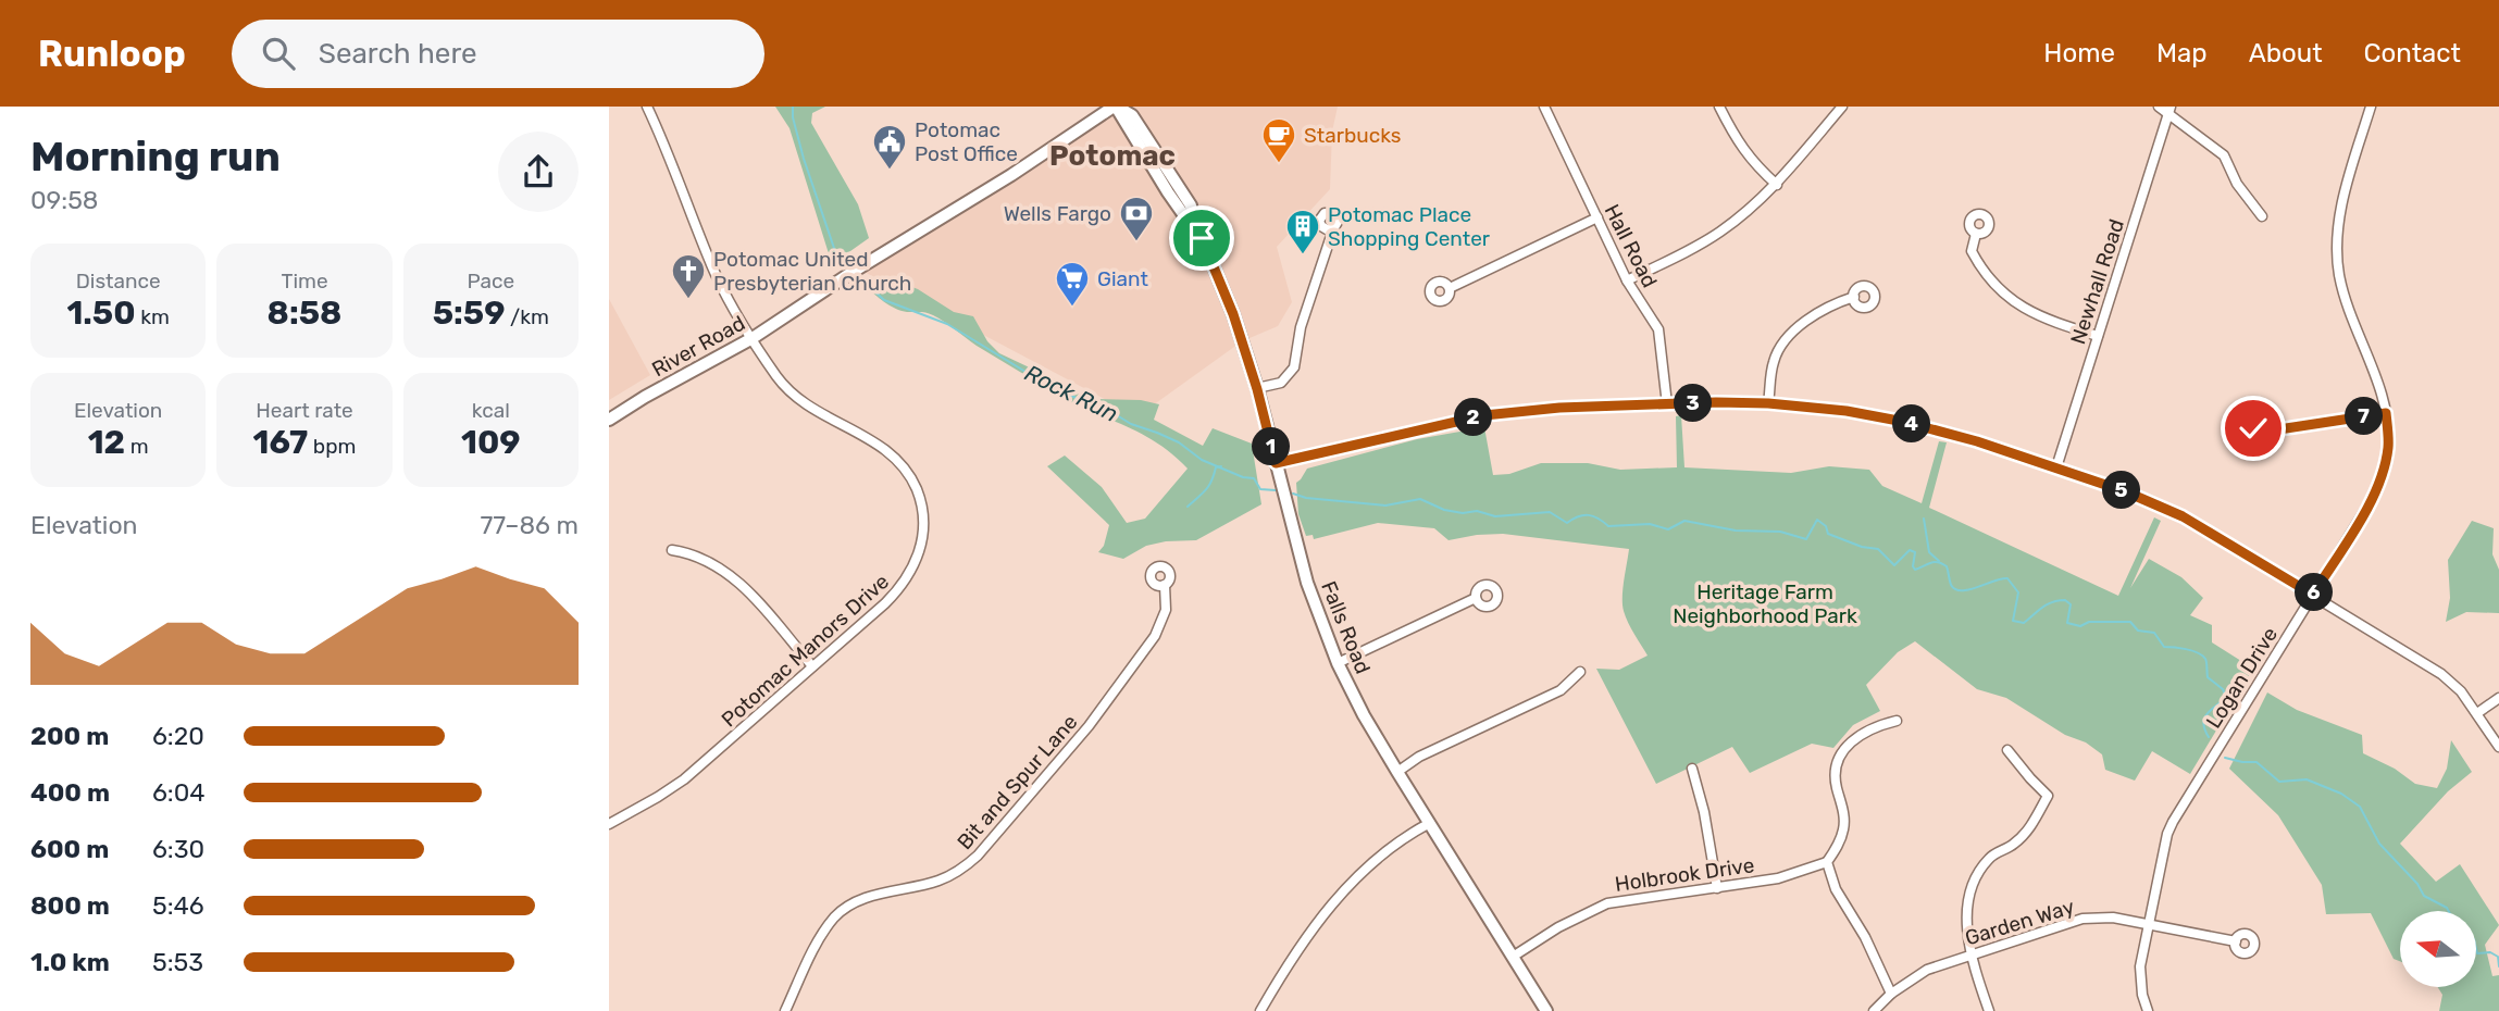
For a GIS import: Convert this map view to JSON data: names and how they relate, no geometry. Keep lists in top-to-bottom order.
{
  "streets": {
    "main road": ["River Road", "Falls Road"],
    "street": [
      "Hall Road",
      "Newhall Road",
      "Potomac Manors Drive",
      "Logan Drive",
      "Bit and Spur Lane",
      "Holbrook Drive",
      "Garden Way"
    ]
  },
  "crossings": [
    ["River Road", "Falls Road"],
    ["River Road", "Potomac Manors Drive"],
    ["Falls Road", "Holbrook Drive"],
    ["Logan Drive", "Garden Way"]
  ],
  "districts": ["Potomac"],
  "water": ["Rock Run"],
  "parks": ["Heritage Farm Neighborhood Park"],
  "places": {
    "cafe": ["Starbucks"],
    "public building": ["Potomac Post Office"],
    "bank": ["Wells Fargo"],
    "building": ["Potomac Place Shopping Center"],
    "church": ["Potomac United Presbyterian Church"],
    "supermarket": ["Giant"]
  },
  "north": "left",
  "page": {
    "header": "Runloop",
    "search": "Search here",
    "nav": [
      "Home",
      "Map",
      "About",
      "Contact"
    ],
    "heading": ["Morning run", "09:58"],
    "stats": [
      ["Distance", "1.50 km"],
      ["Time", "8:58"],
      ["Pace", "5:59 /km"],
      ["Elevation", "12 m"],
      ["Heart rate", "167 bpm"],
      ["kcal", "109"]
    ],
    "pins": [
      "3",
      "7",
      "2",
      "4",
      "1",
      "5",
      "6"
    ],
    "chart": ["Elevation", "77–86 m"],
    "list": [
      {
        "name": "200 m",
        "note": "6:20"
      },
      {
        "name": "400 m",
        "note": "6:04"
      },
      {
        "name": "600 m",
        "note": "6:30"
      },
      {
        "name": "800 m",
        "note": "5:46"
      },
      {
        "name": "1.0 km",
        "note": "5:53"
      }
    ]
  }
}
